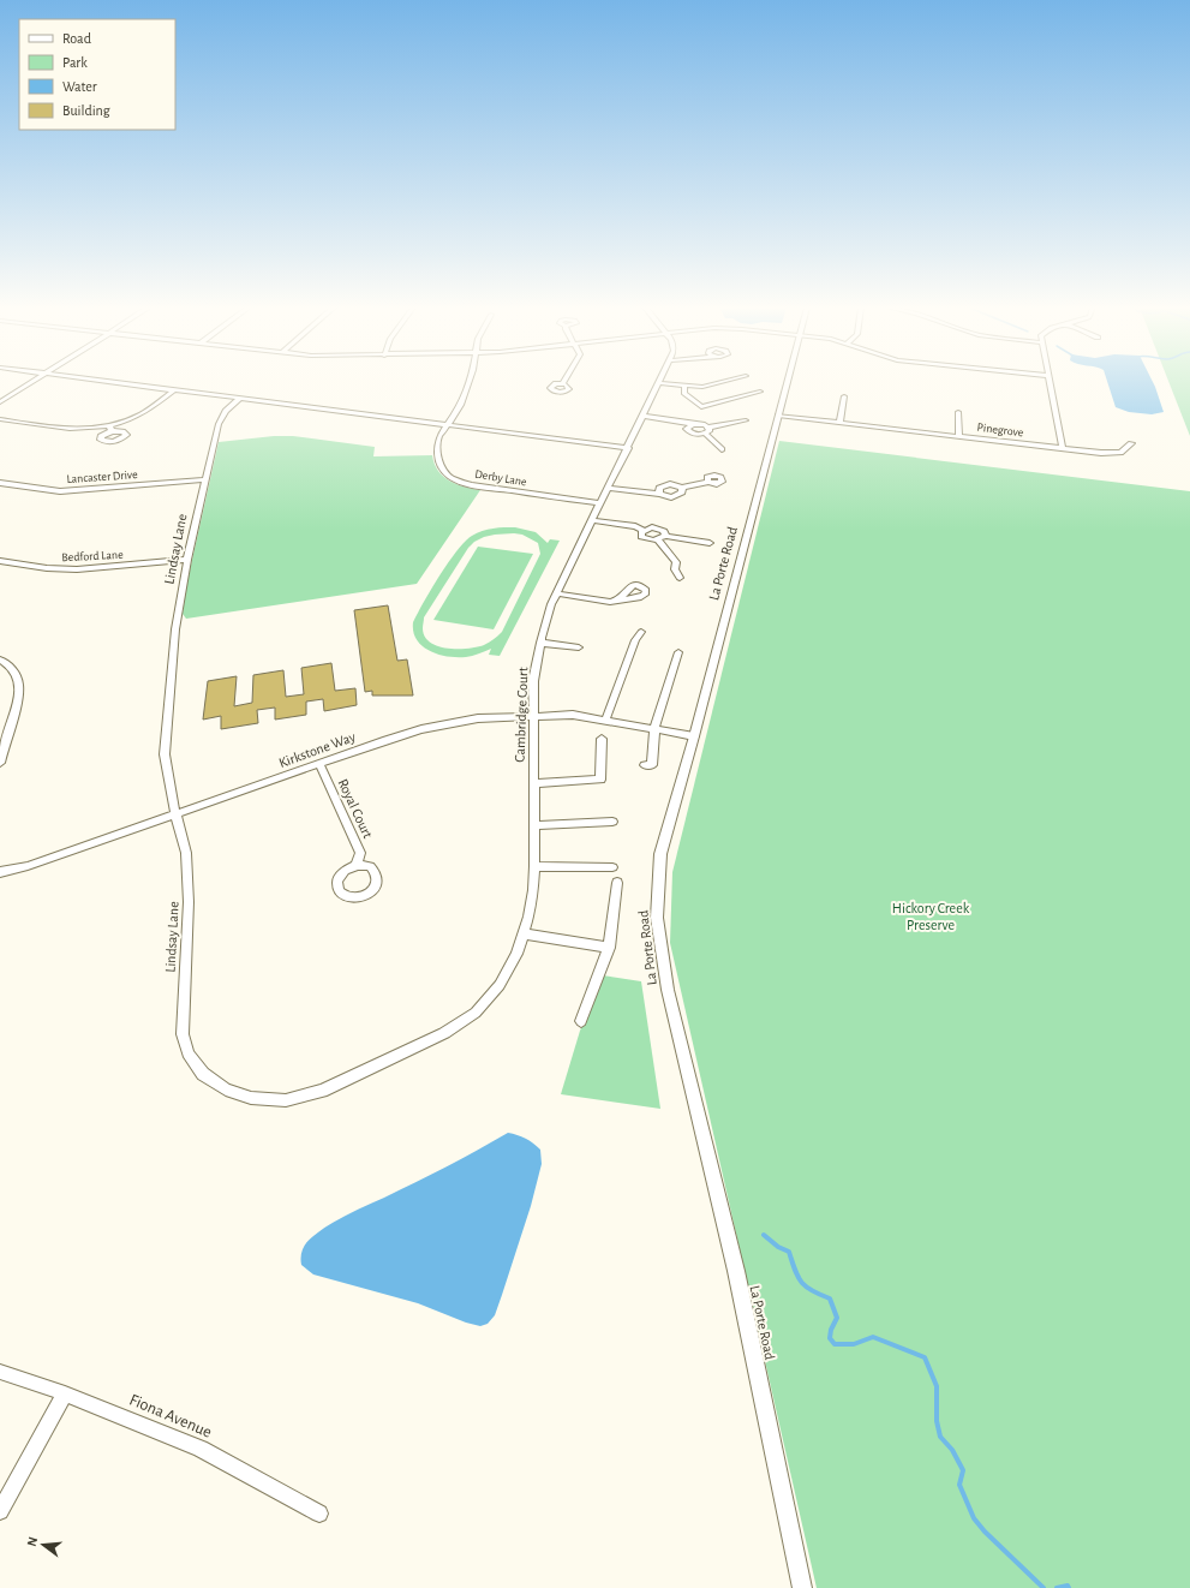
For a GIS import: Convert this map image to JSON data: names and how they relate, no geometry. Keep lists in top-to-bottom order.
{
  "streets": {
    "street": [
      "Pinegrove",
      "Lancaster Drive",
      "Derby Lane",
      "Lindsay Lane",
      "Bedford Lane",
      "La Porte Road",
      "Cambridge Court",
      "Kirkstone Way",
      "Royal Court",
      "Fiona Avenue"
    ]
  },
  "crossings": [
    ["Pinegrove", "La Porte Road"],
    ["Lancaster Drive", "Lindsay Lane"],
    ["Derby Lane", "Cambridge Court"],
    ["Lindsay Lane", "Bedford Lane"],
    ["Lindsay Lane", "Cambridge Court"],
    ["Lindsay Lane", "Kirkstone Way"],
    ["La Porte Road", "Kirkstone Way"],
    ["Cambridge Court", "Kirkstone Way"],
    ["Kirkstone Way", "Royal Court"]
  ],
  "parks": ["Hickory Creek Preserve"],
  "legend": [
    "Road",
    "Park",
    "Water",
    "Building"
  ],
  "north": "left"
}
